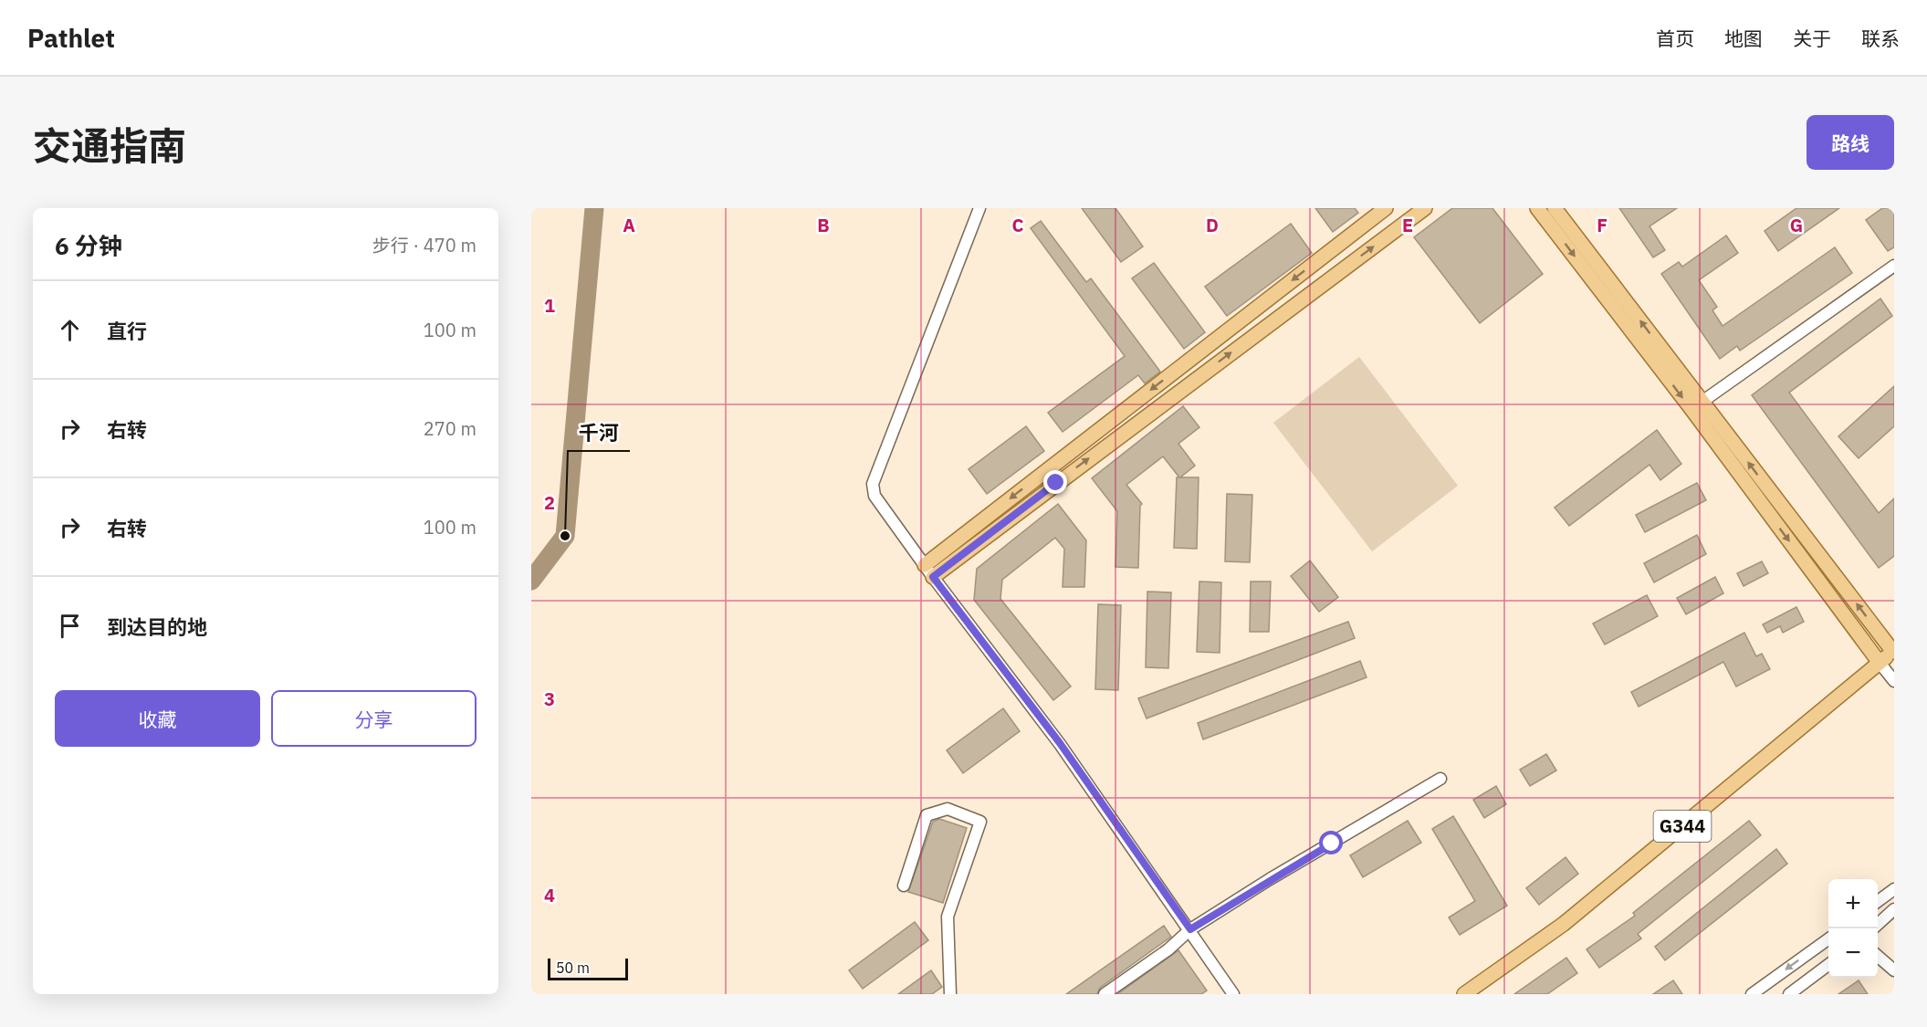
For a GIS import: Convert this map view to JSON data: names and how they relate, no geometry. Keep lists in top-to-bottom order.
{
  "streets": {
    "main road": ["G344"]
  },
  "places": ["千河"],
  "scale_bar": "50 m",
  "page": {
    "header": "Pathlet",
    "nav": [
      "首页",
      "地图",
      "关于",
      "联系"
    ],
    "title": "交通指南",
    "buttons": [
      "路线",
      ["收藏", "分享"]
    ],
    "heading": ["6 分钟", "步行 · 470 m"],
    "list": [
      ["直行", "100 m"],
      ["右转", "270 m"],
      ["右转", "100 m"],
      "到达目的地"
    ],
    "map_buttons": ["+", "−"],
    "scale": "50 m"
  },
  "grid": {
    "columns": [
      "A",
      "B",
      "C",
      "D",
      "E",
      "F",
      "G"
    ],
    "rows": [
      "1",
      "2",
      "3",
      "4"
    ]
  }
}
